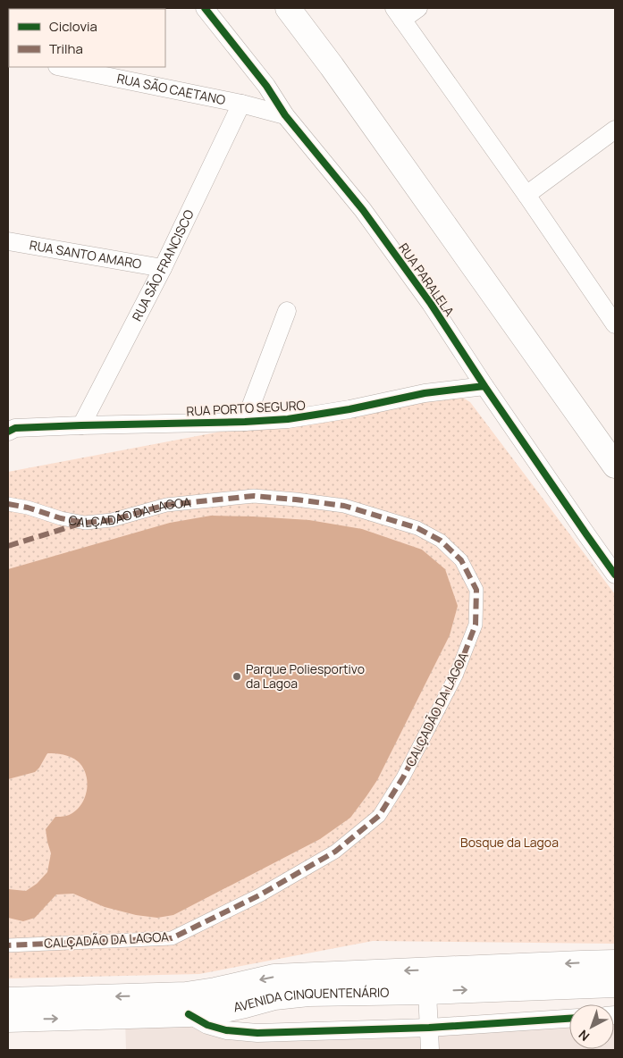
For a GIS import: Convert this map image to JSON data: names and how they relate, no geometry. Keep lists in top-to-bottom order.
{
  "streets": {
    "main road": ["AVENIDA CINQUENTENÁRIO"],
    "street": [
      "RUA SÃO CAETANO",
      "RUA SANTO AMARO",
      "RUA SÃO FRANCISCO",
      "RUA PARALELA",
      "RUA PORTO SEGURO",
      "CALÇADÃO DA LAGOA"
    ]
  },
  "crossings": [
    ["RUA SÃO CAETANO", "RUA SÃO FRANCISCO"],
    ["RUA SÃO CAETANO", "RUA PARALELA"],
    ["RUA SANTO AMARO", "RUA SÃO FRANCISCO"],
    ["RUA SÃO FRANCISCO", "RUA PORTO SEGURO"],
    ["RUA PARALELA", "RUA PORTO SEGURO"]
  ],
  "parks": ["Bosque da Lagoa"],
  "places": ["Parque Poliesportivo da Lagoa"],
  "legend": ["Ciclovia", "Trilha"],
  "north": "bottom left"
}
